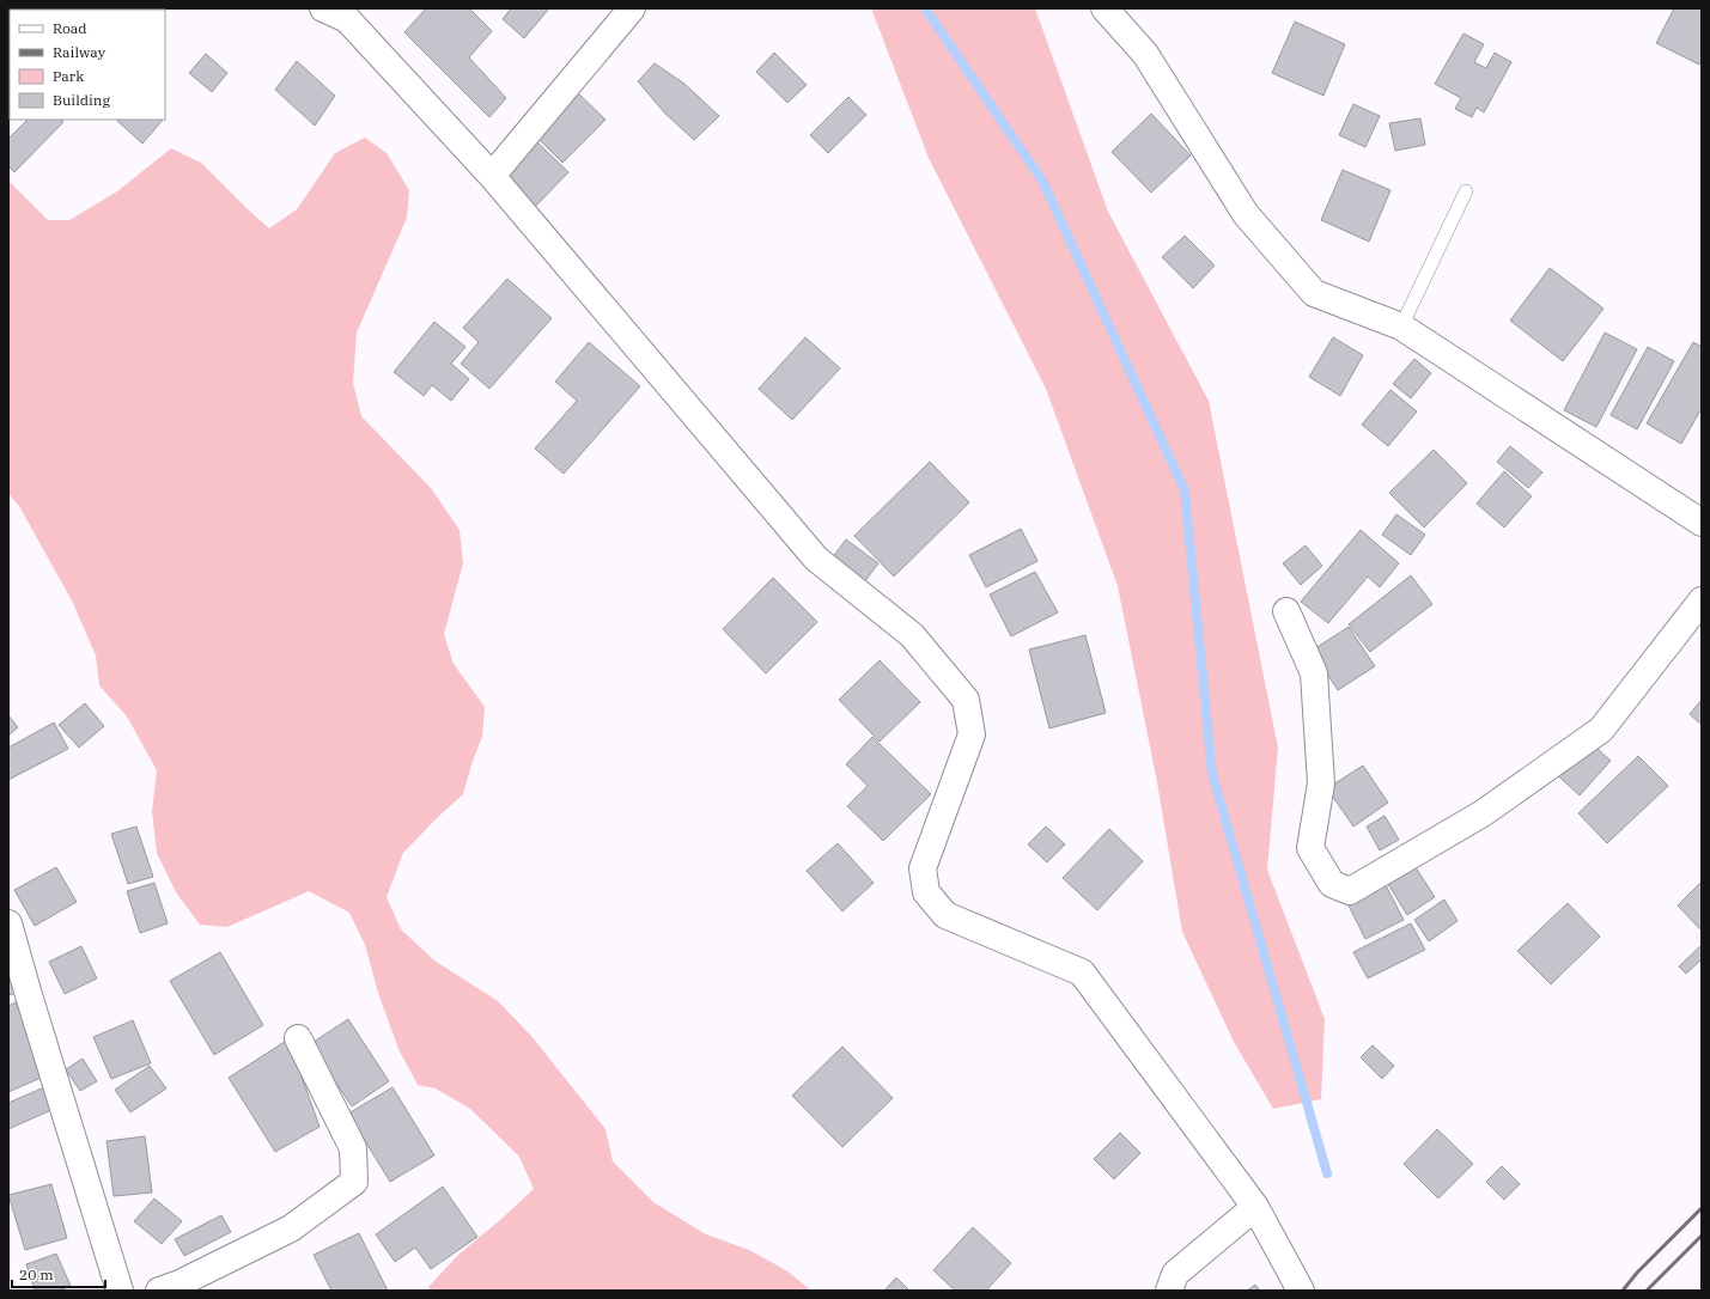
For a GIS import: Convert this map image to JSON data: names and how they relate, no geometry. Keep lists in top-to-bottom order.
{
  "legend": [
    "Road",
    "Railway",
    "Park",
    "Building"
  ],
  "scale_bar": "20 m"
}
